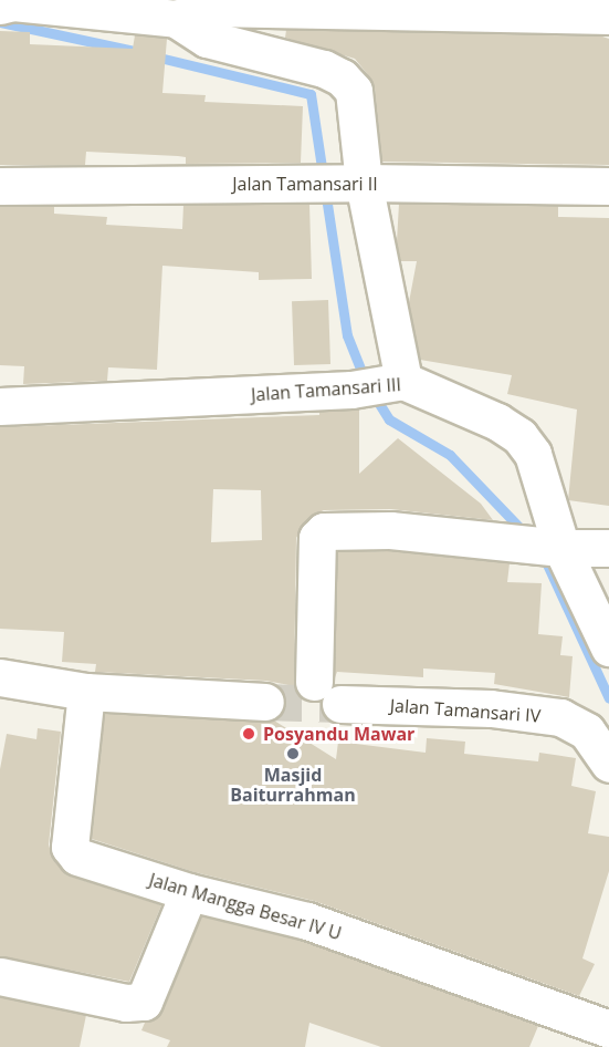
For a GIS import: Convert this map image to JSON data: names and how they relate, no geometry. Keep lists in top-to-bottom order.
{
  "streets": {
    "street": [
      "Jalan Tamansari II",
      "Jalan Tamansari III",
      "Jalan Tamansari IV",
      "Jalan Mangga Besar IV U"
    ]
  },
  "crossings": [
    ["Jalan Tamansari III", "Jalan Tamansari IV"]
  ],
  "places": ["Posyandu Mawar", "Masjid Baiturrahman"]
}
